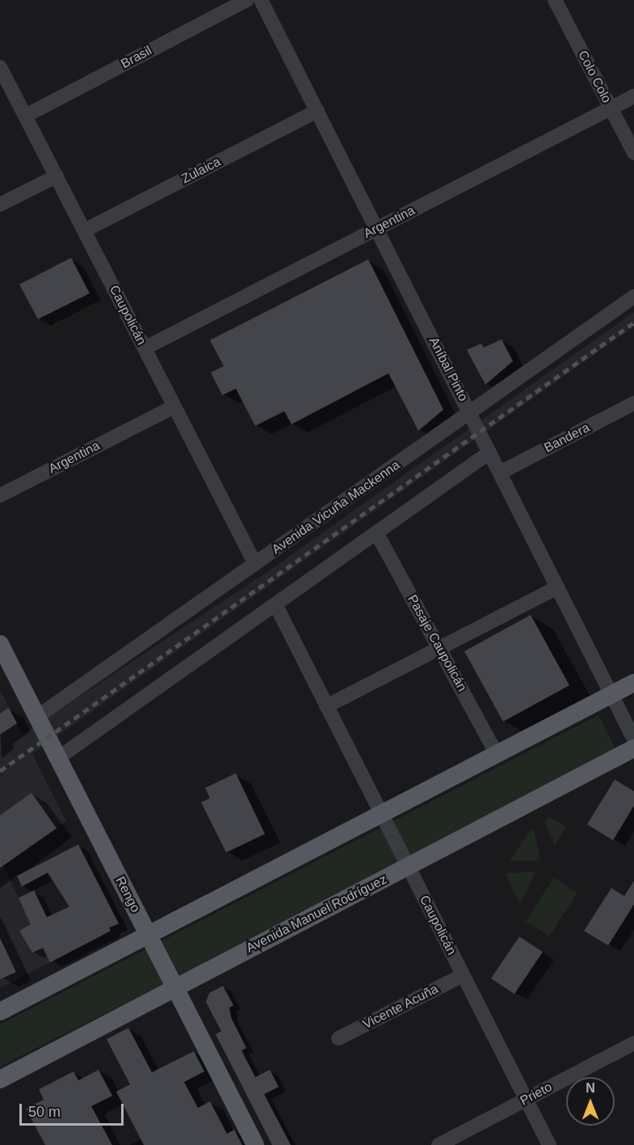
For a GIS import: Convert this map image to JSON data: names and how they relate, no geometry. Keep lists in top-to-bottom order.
{
  "streets": {
    "main road": ["Rengo", "Avenida Manuel Rodríguez"],
    "street": [
      "Brasil",
      "Colo Colo",
      "Zulaica",
      "Argentina",
      "Caupolicán",
      "Aníbal Pinto",
      "Bandera",
      "Avenida Vicuña Mackenna",
      "Pasaje Caupolicán",
      "Vicente Acuña",
      "Prieto"
    ]
  },
  "crossings": [
    ["Brasil", "Caupolicán"],
    ["Colo Colo", "Argentina"],
    ["Zulaica", "Caupolicán"],
    ["Zulaica", "Aníbal Pinto"],
    ["Argentina", "Caupolicán"],
    ["Argentina", "Aníbal Pinto"],
    ["Caupolicán", "Avenida Vicuña Mackenna"],
    ["Caupolicán", "Avenida Manuel Rodríguez"],
    ["Caupolicán", "Vicente Acuña"],
    ["Caupolicán", "Prieto"],
    ["Aníbal Pinto", "Bandera"],
    ["Aníbal Pinto", "Avenida Vicuña Mackenna"],
    ["Avenida Vicuña Mackenna", "Rengo"],
    ["Rengo", "Avenida Manuel Rodríguez"]
  ],
  "scale_bar": "50 m",
  "north": "top"
}
